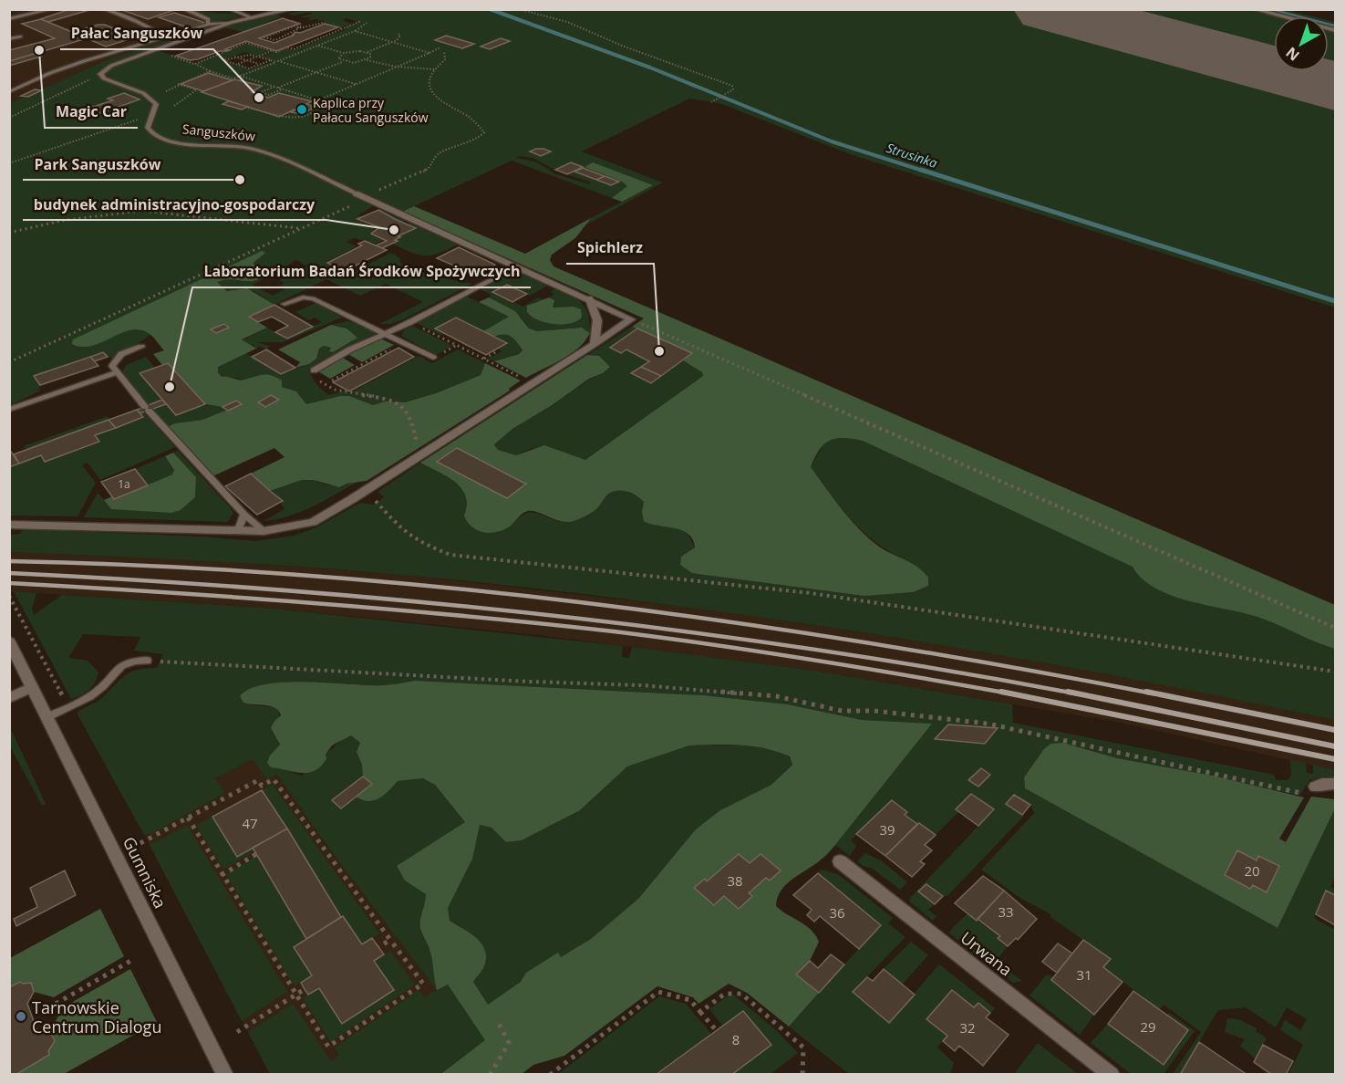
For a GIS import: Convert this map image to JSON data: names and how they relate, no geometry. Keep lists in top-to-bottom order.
{
  "streets": {
    "street": ["Sanguszków", "Gumniska", "Urwana"]
  },
  "water": ["Strusinka"],
  "places": [
    "Magic Car",
    "Pałac Sanguszków",
    "Kaplica przy Pałacu Sanguszków",
    "Park Sanguszków",
    "budynek administracyjno-gospodarczy",
    "Spichlerz",
    "Laboratorium Badań Środków Spożywczych",
    "Tarnowskie Centrum Dialogu"
  ],
  "house_numbers": [
    "1a",
    "47",
    "39",
    "20",
    "38",
    "33",
    "36",
    "31",
    "29",
    "32",
    "8"
  ],
  "north": "bottom left"
}
